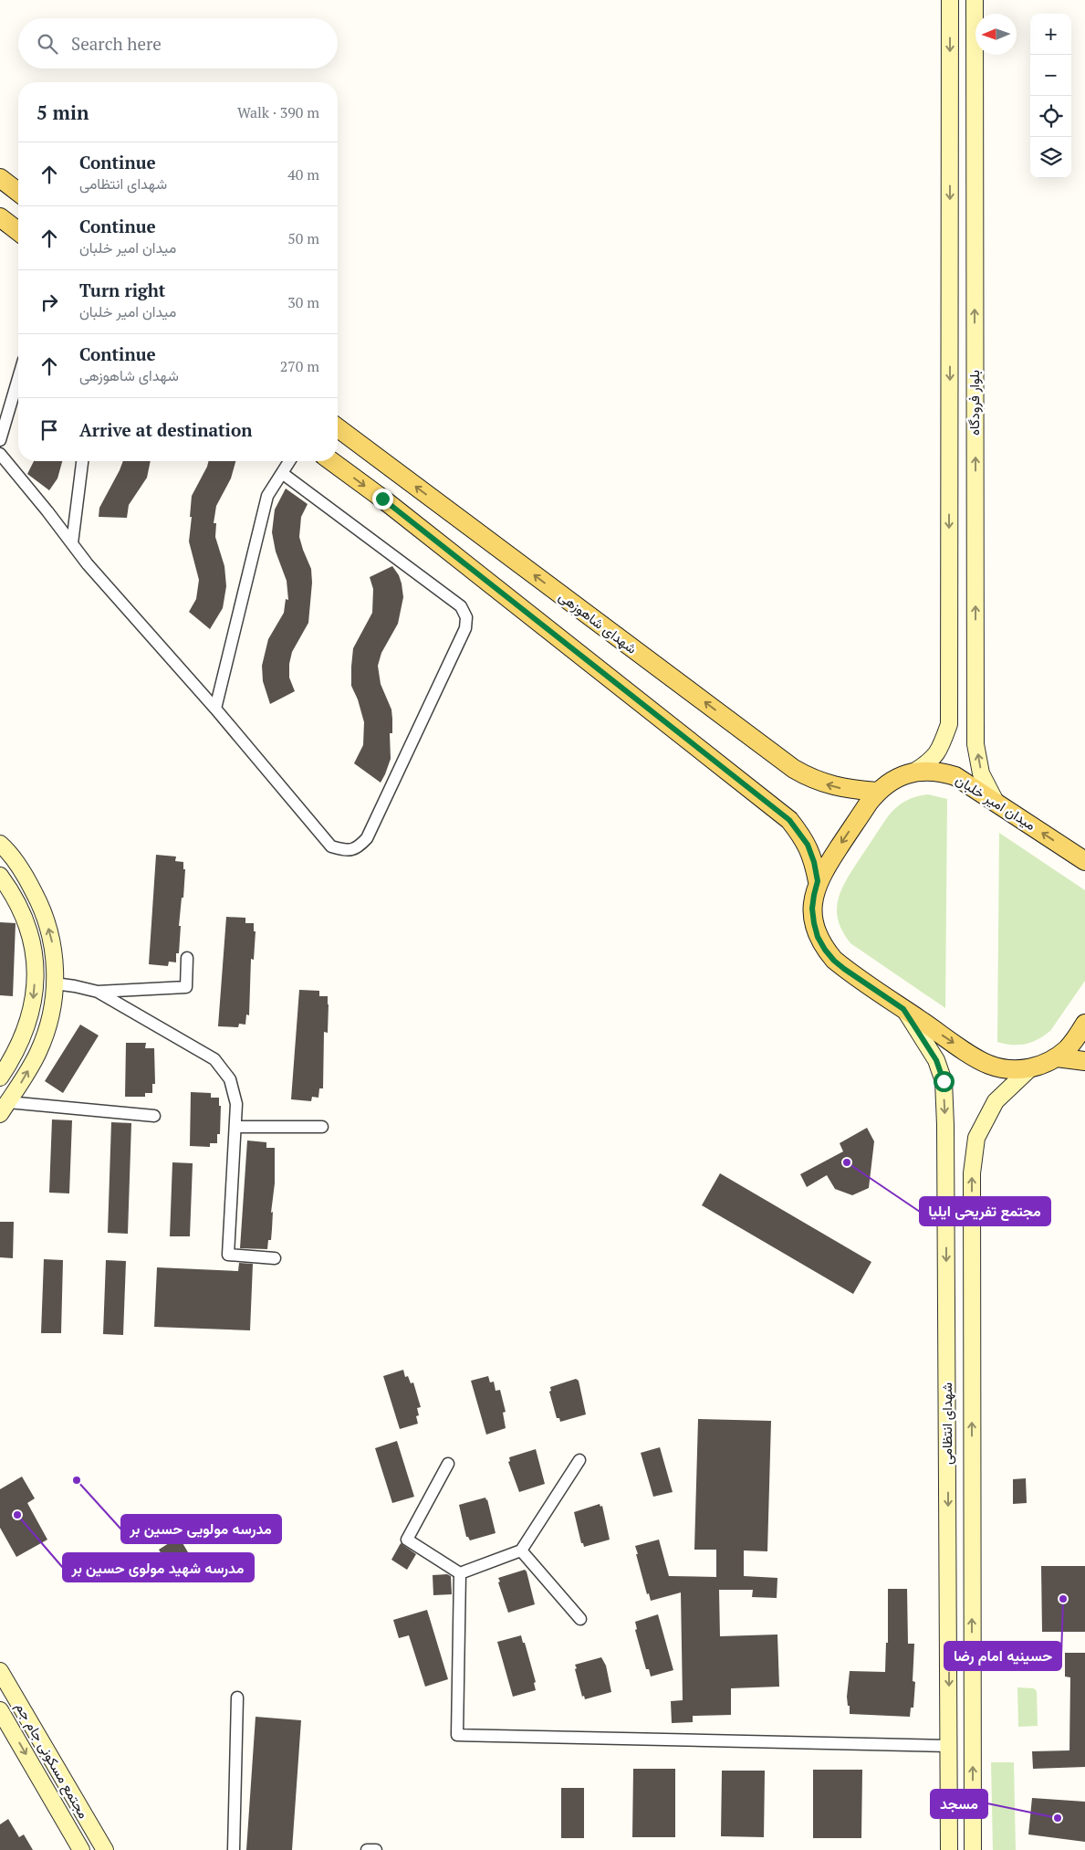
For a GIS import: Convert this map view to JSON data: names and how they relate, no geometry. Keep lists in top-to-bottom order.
{
  "streets": {
    "main road": [
      "بلوار فرودگاه",
      "شهدای شاهوزهی",
      "میدان امیر خلبان",
      "شهدای انتظامی",
      "مجتمع مسکونی جام جم"
    ]
  },
  "crossings": [
    ["بلوار فرودگاه", "میدان امیر خلبان"],
    ["شهدای شاهوزهی", "میدان امیر خلبان"],
    ["میدان امیر خلبان", "شهدای انتظامی"]
  ],
  "places": [
    "مجتمع تفریحی ایلیا",
    "مدرسه مولویی حسین بر",
    "مدرسه شهید مولوی حسین بر",
    "حسینیه امام رضا",
    "مسجد"
  ],
  "north": "left",
  "page": {
    "map_buttons": ["+", "−"],
    "search": "Search here",
    "heading": ["5 min", "Walk · 390 m"],
    "list": [
      ["Continue", "شهدای انتظامی", "40 m"],
      ["Continue", "میدان امیر خلبان", "50 m"],
      ["Turn right", "میدان امیر خلبان", "30 m"],
      ["Continue", "شهدای شاهوزهی", "270 m"],
      "Arrive at destination"
    ]
  }
}
